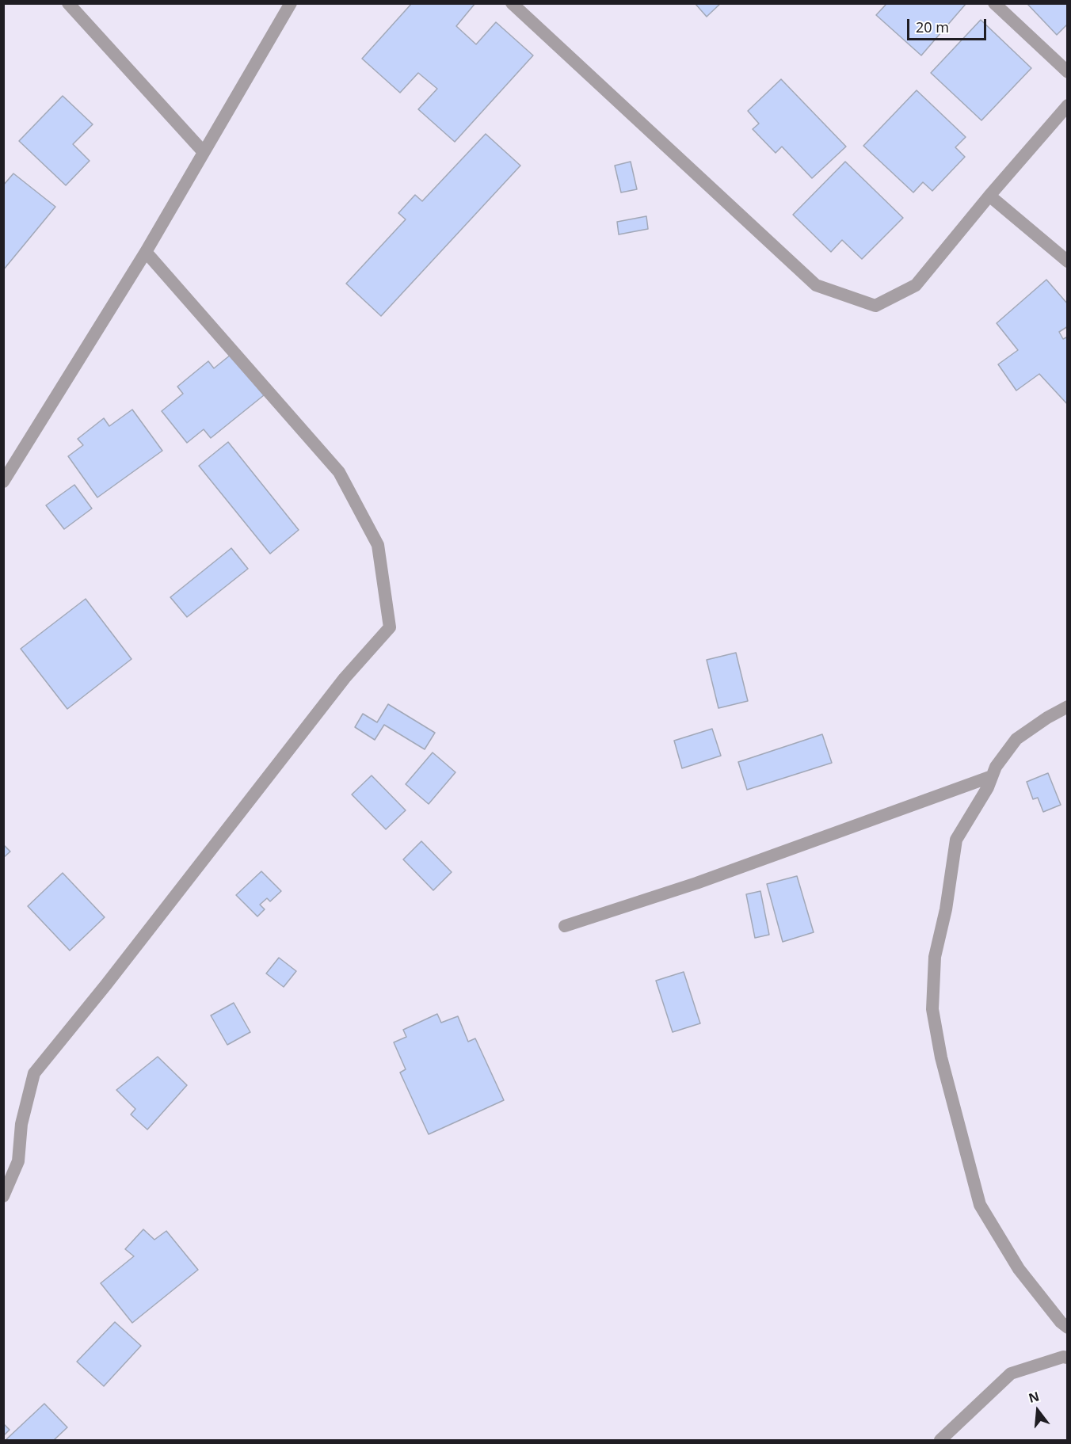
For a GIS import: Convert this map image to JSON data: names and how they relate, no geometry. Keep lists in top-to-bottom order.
{
  "scale_bar": "20 m",
  "north": "top"
}
